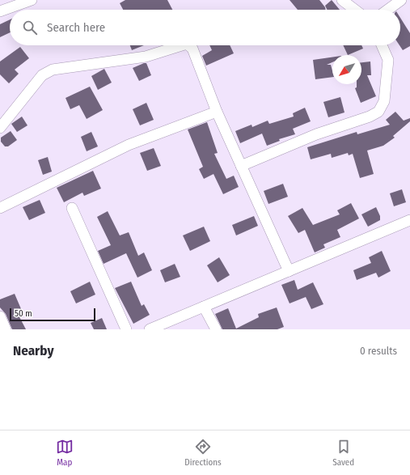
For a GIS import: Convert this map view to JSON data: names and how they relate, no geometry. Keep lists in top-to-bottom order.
{
  "scale_bar": "50 m",
  "north": "bottom left",
  "page": {
    "search": "Search here",
    "scale": "50 m",
    "heading": ["Nearby", "0 results"],
    "nav": ["Map", "Directions", "Saved"]
  }
}
